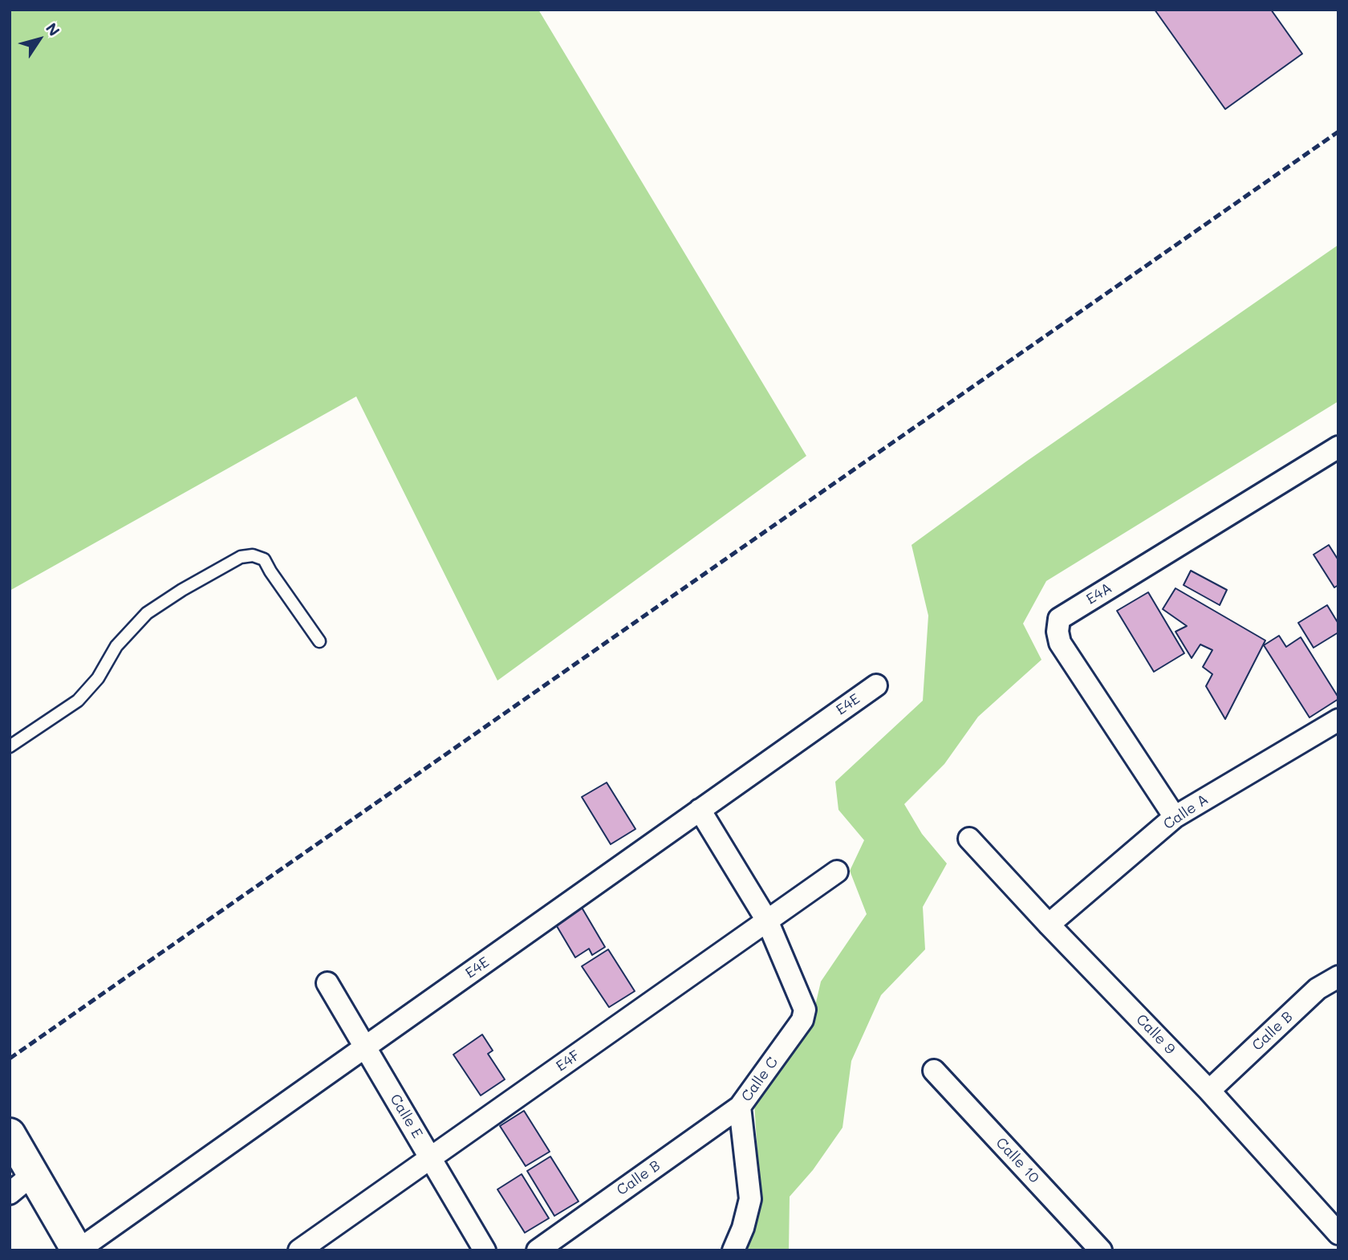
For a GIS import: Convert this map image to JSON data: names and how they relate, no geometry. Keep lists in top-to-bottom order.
{
  "streets": {
    "street": [
      "E4A",
      "E4E",
      "Calle A",
      "Calle B",
      "Calle 9",
      "E4F",
      "Calle C",
      "Calle E",
      "Calle 10"
    ]
  },
  "crossings": [
    ["E4A", "Calle A"],
    ["E4E", "Calle E"],
    ["Calle A", "Calle 9"],
    ["Calle B", "Calle 9"],
    ["Calle B", "Calle C"],
    ["E4F", "Calle C"],
    ["E4F", "Calle E"]
  ],
  "north": "top right"
}
